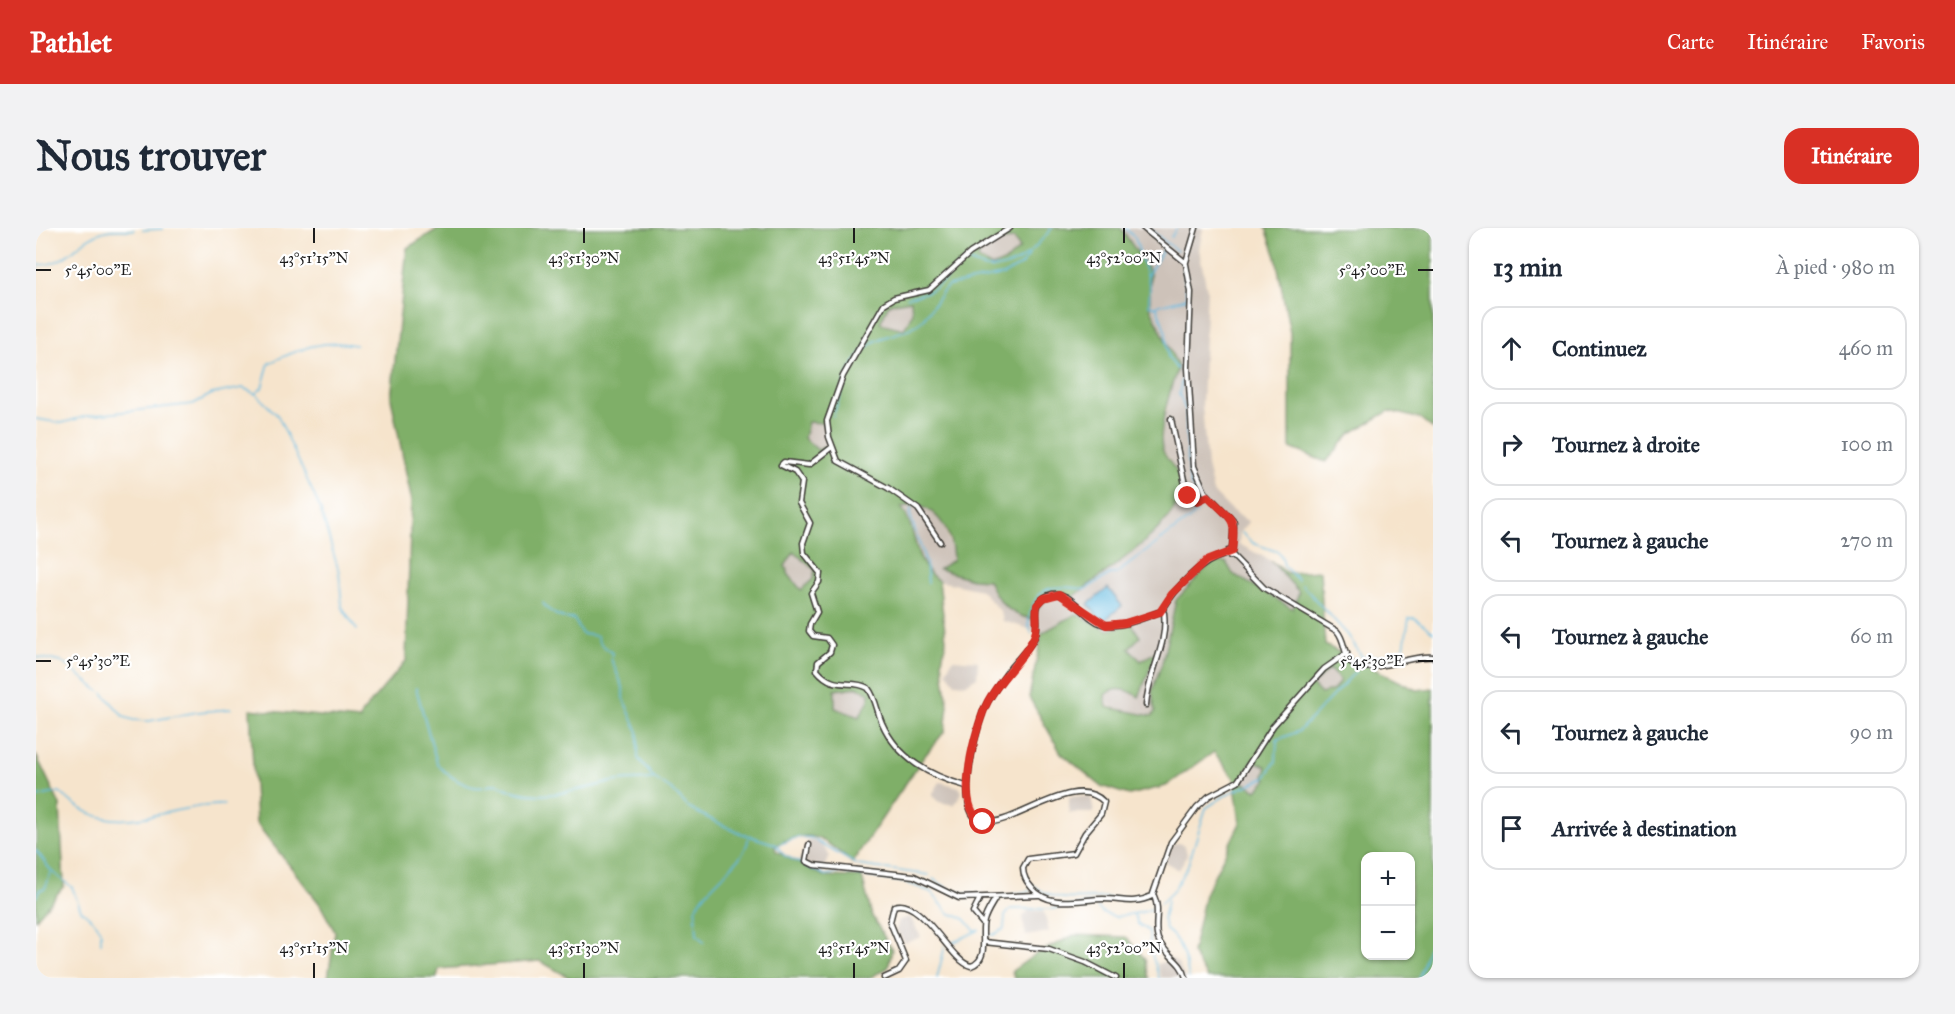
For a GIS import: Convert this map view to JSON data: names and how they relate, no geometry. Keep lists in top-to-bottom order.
{
  "page": {
    "header": "Pathlet",
    "nav": ["Carte", "Itinéraire", "Favoris"],
    "buttons": "Itinéraire",
    "title": "Nous trouver",
    "heading": ["13 min", "À pied · 980 m"],
    "list": [
      ["Continuez", "460 m"],
      ["Tournez à droite", "100 m"],
      ["Tournez à gauche", "270 m"],
      ["Tournez à gauche", "60 m"],
      ["Tournez à gauche", "90 m"],
      "Arrivée à destination"
    ],
    "map_buttons": ["+", "−"]
  },
  "coordinates": [
    "43°51'15\"N",
    "43°51'30\"N",
    "43°51'45\"N",
    "43°52'00\"N",
    "5°45'00\"E",
    "5°45'30\"E"
  ]
}
